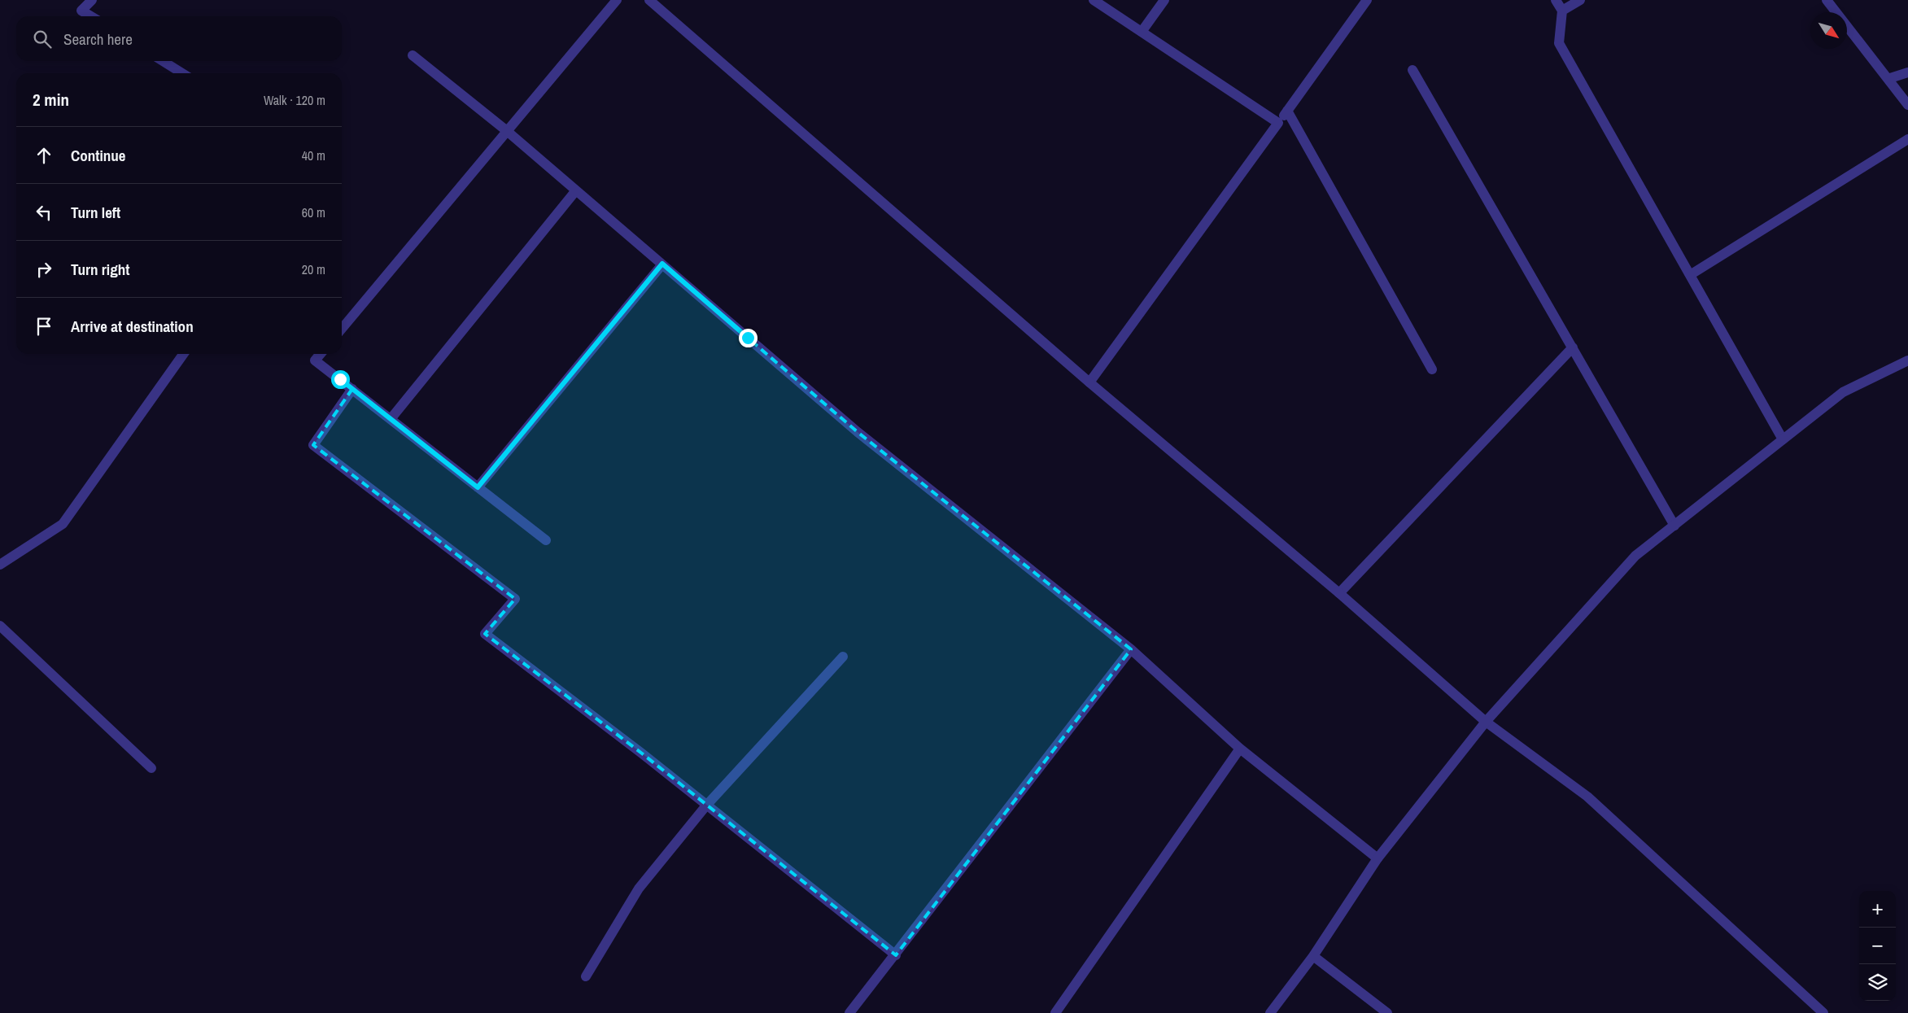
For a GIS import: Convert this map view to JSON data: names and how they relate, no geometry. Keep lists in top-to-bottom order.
{
  "north": "bottom right",
  "page": {
    "search": "Search here",
    "heading": ["2 min", "Walk · 120 m"],
    "list": [
      ["Continue", "40 m"],
      ["Turn left", "60 m"],
      ["Turn right", "20 m"],
      "Arrive at destination"
    ],
    "map_buttons": ["+", "−"]
  }
}
